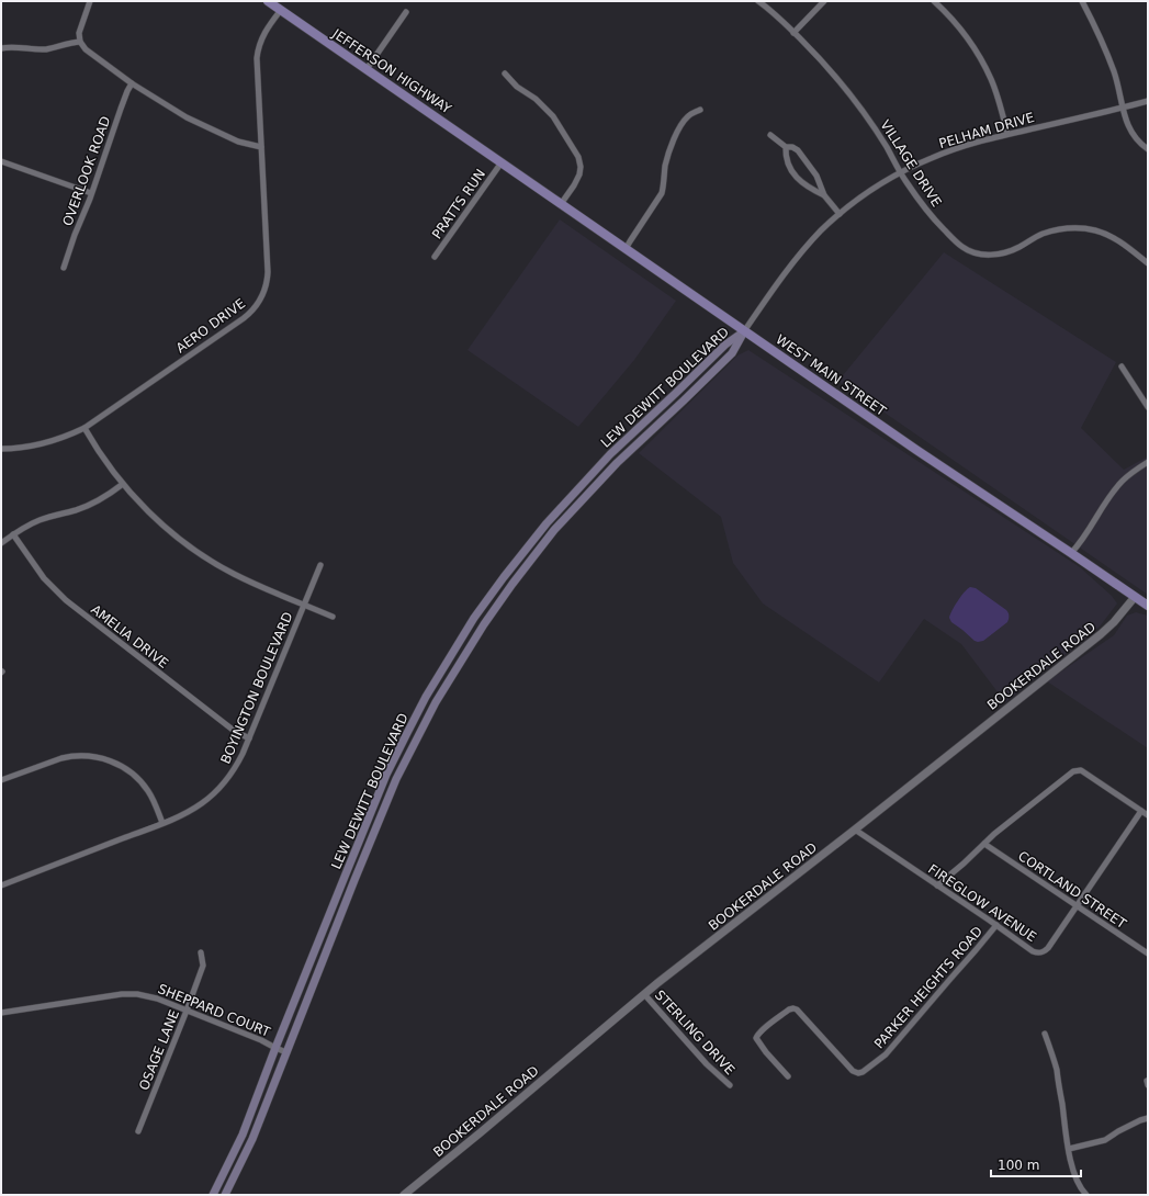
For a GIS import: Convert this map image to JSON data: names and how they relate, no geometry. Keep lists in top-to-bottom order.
{
  "streets": {
    "main road": ["JEFFERSON HIGHWAY", "WEST MAIN STREET", "LEW DEWITT BOULEVARD"],
    "street": [
      "PELHAM DRIVE",
      "VILLAGE DRIVE",
      "OVERLOOK ROAD",
      "PRATTS RUN",
      "AERO DRIVE",
      "AMELIA DRIVE",
      "BOOKERDALE ROAD",
      "BOYINGTON BOULEVARD",
      "CORTLAND STREET",
      "FIREGLOW AVENUE",
      "PARKER HEIGHTS ROAD",
      "SHEPPARD COURT",
      "STERLING DRIVE",
      "OSAGE LANE"
    ]
  },
  "crossings": [
    ["JEFFERSON HIGHWAY", "PRATTS RUN"],
    ["JEFFERSON HIGHWAY", "AERO DRIVE"],
    ["JEFFERSON HIGHWAY", "WEST MAIN STREET"],
    ["PELHAM DRIVE", "VILLAGE DRIVE"],
    ["PELHAM DRIVE", "WEST MAIN STREET"],
    ["PELHAM DRIVE", "LEW DEWITT BOULEVARD"],
    ["PRATTS RUN", "WEST MAIN STREET"],
    ["WEST MAIN STREET", "LEW DEWITT BOULEVARD"],
    ["WEST MAIN STREET", "BOOKERDALE ROAD"],
    ["LEW DEWITT BOULEVARD", "SHEPPARD COURT"],
    ["AMELIA DRIVE", "BOYINGTON BOULEVARD"],
    ["BOOKERDALE ROAD", "FIREGLOW AVENUE"],
    ["BOOKERDALE ROAD", "STERLING DRIVE"],
    ["CORTLAND STREET", "FIREGLOW AVENUE"],
    ["FIREGLOW AVENUE", "PARKER HEIGHTS ROAD"],
    ["SHEPPARD COURT", "OSAGE LANE"]
  ],
  "scale_bar": "100 m"
}
